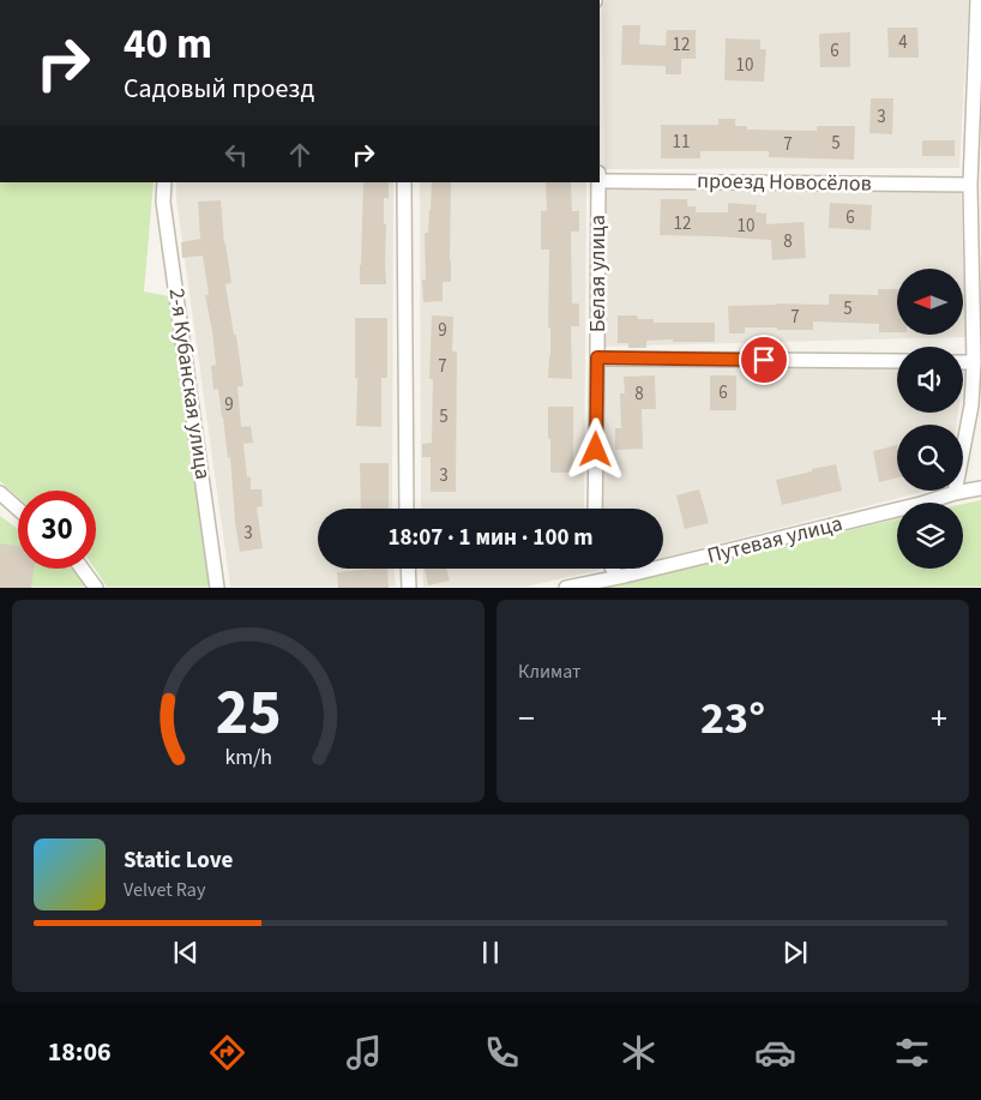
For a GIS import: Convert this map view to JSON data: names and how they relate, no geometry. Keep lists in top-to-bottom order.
{
  "streets": {
    "street": [
      "проезд Новосёлов",
      "Белая улица",
      "2-я Кубанская улица",
      "Путевая улица"
    ]
  },
  "house_numbers": [
    "4",
    "12",
    "6",
    "10",
    "3",
    "11",
    "5",
    "7",
    "6",
    "12",
    "10",
    "8",
    "5",
    "7",
    "9",
    "7",
    "6",
    "8",
    "9",
    "5",
    "3",
    "3"
  ],
  "north": "left",
  "page": {
    "turn": ["40 m", "Садовый проезд"],
    "limit": "30",
    "trip": "18:07 · 1 мин · 100 m",
    "tile": "Климат",
    "heat": ["−", "23°", "+"],
    "song": ["Static Love", "Velvet Ray"],
    "tabs": "18:06",
    "gauge": ["25", "km/h"]
  }
}
